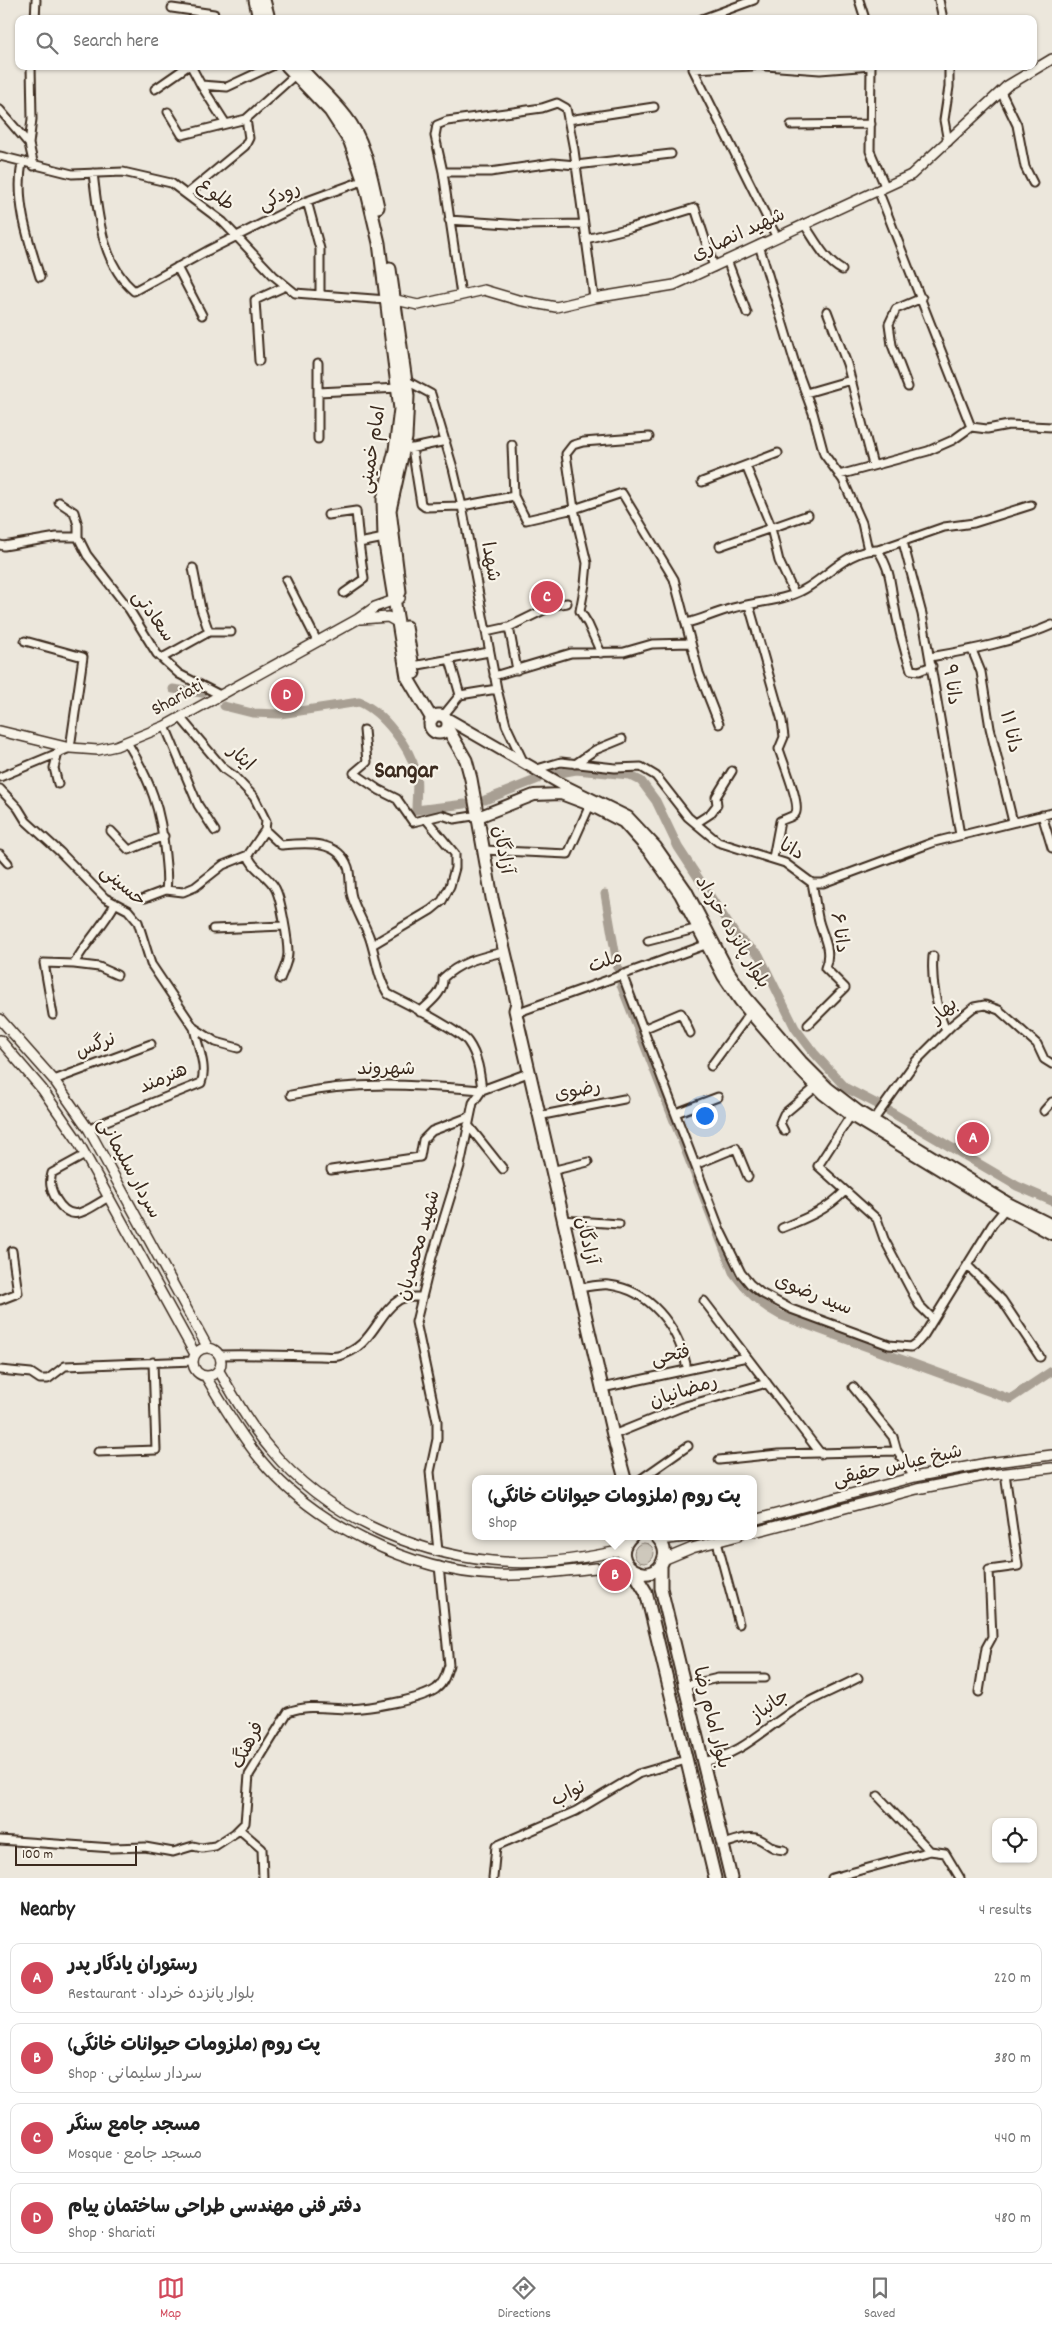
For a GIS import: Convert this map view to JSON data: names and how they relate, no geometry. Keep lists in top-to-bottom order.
{
  "streets": {
    "main road": [
      "امام خمینی",
      "آزادگان",
      "بلوار پانزده خرداد",
      "بلوار امام رضا"
    ],
    "street": [
      "طلوع",
      "رودکی",
      "شهید انصاری",
      "شهدا",
      "سعادتی",
      "دانا ۹",
      "Shariati",
      "دانا ۱۱",
      "ایثار",
      "دانا",
      "حسینی",
      "دانا ۶",
      "ملت",
      "بهار",
      "نرگس",
      "شهروند",
      "هنرمند",
      "رضوی",
      "سردار سلیمانی",
      "شهید محمدیان",
      "سید رضوی",
      "فتحی",
      "رمضانیان",
      "شیخ عباس حقیقی",
      "جانباز",
      "فرهنگ",
      "نواب"
    ]
  },
  "crossings": [
    ["طلوع", "رودکی"],
    ["طلوع", "شهید انصاری"],
    ["طلوع", "امام خمینی"],
    ["رودکی", "امام خمینی"],
    ["شهید انصاری", "امام خمینی"],
    ["امام خمینی", "شهدا"],
    ["امام خمینی", "Shariati"],
    ["امام خمینی", "آزادگان"],
    ["امام خمینی", "بلوار پانزده خرداد"],
    ["شهدا", "بلوار پانزده خرداد"],
    ["سعادتی", "Shariati"],
    ["دانا ۹", "دانا"],
    ["Shariati", "ایثار"],
    ["دانا ۱۱", "دانا"],
    ["آزادگان", "بلوار پانزده خرداد"],
    ["آزادگان", "ملت"],
    ["آزادگان", "رضوی"],
    ["آزادگان", "فتحی"],
    ["آزادگان", "رمضانیان"],
    ["دانا", "بلوار پانزده خرداد"],
    ["دانا", "دانا ۶"],
    ["حسینی", "هنرمند"],
    ["بلوار پانزده خرداد", "ملت"],
    ["بلوار پانزده خرداد", "بهار"],
    ["بلوار پانزده خرداد", "سید رضوی"],
    ["ملت", "سید رضوی"],
    ["نرگس", "سردار سلیمانی"],
    ["شهروند", "شهید محمدیان"],
    ["هنرمند", "سردار سلیمانی"],
    ["جانباز", "بلوار امام رضا"],
    ["بلوار امام رضا", "نواب"]
  ],
  "districts": ["Sangar"],
  "scale_bar": "100 m",
  "page": {
    "search": "Search here",
    "pins": [
      "C",
      "D",
      "A",
      "B"
    ],
    "popup": ["پت روم (ملزومات حیوانات خانگی)", "Shop"],
    "scale": "100 m",
    "heading": ["Nearby", "4 results"],
    "list": [
      {
        "mark": "A",
        "name": "رستوران یادگار پدر",
        "note": "Restaurant · بلوار پانزده خرداد",
        "value": "220 m"
      },
      {
        "mark": "B",
        "name": "پت روم (ملزومات حیوانات خانگی)",
        "note": "Shop · سردار سلیمانی",
        "value": "380 m"
      },
      {
        "mark": "C",
        "name": "مسجد جامع سنگر",
        "note": "Mosque · مسجد جامع",
        "value": "440 m"
      },
      {
        "mark": "D",
        "name": "دفتر فنی مهندسی طراحی ساختمان پیام",
        "note": "Shop · Shariati",
        "value": "480 m"
      }
    ],
    "nav": ["Map", "Directions", "Saved"]
  }
}
